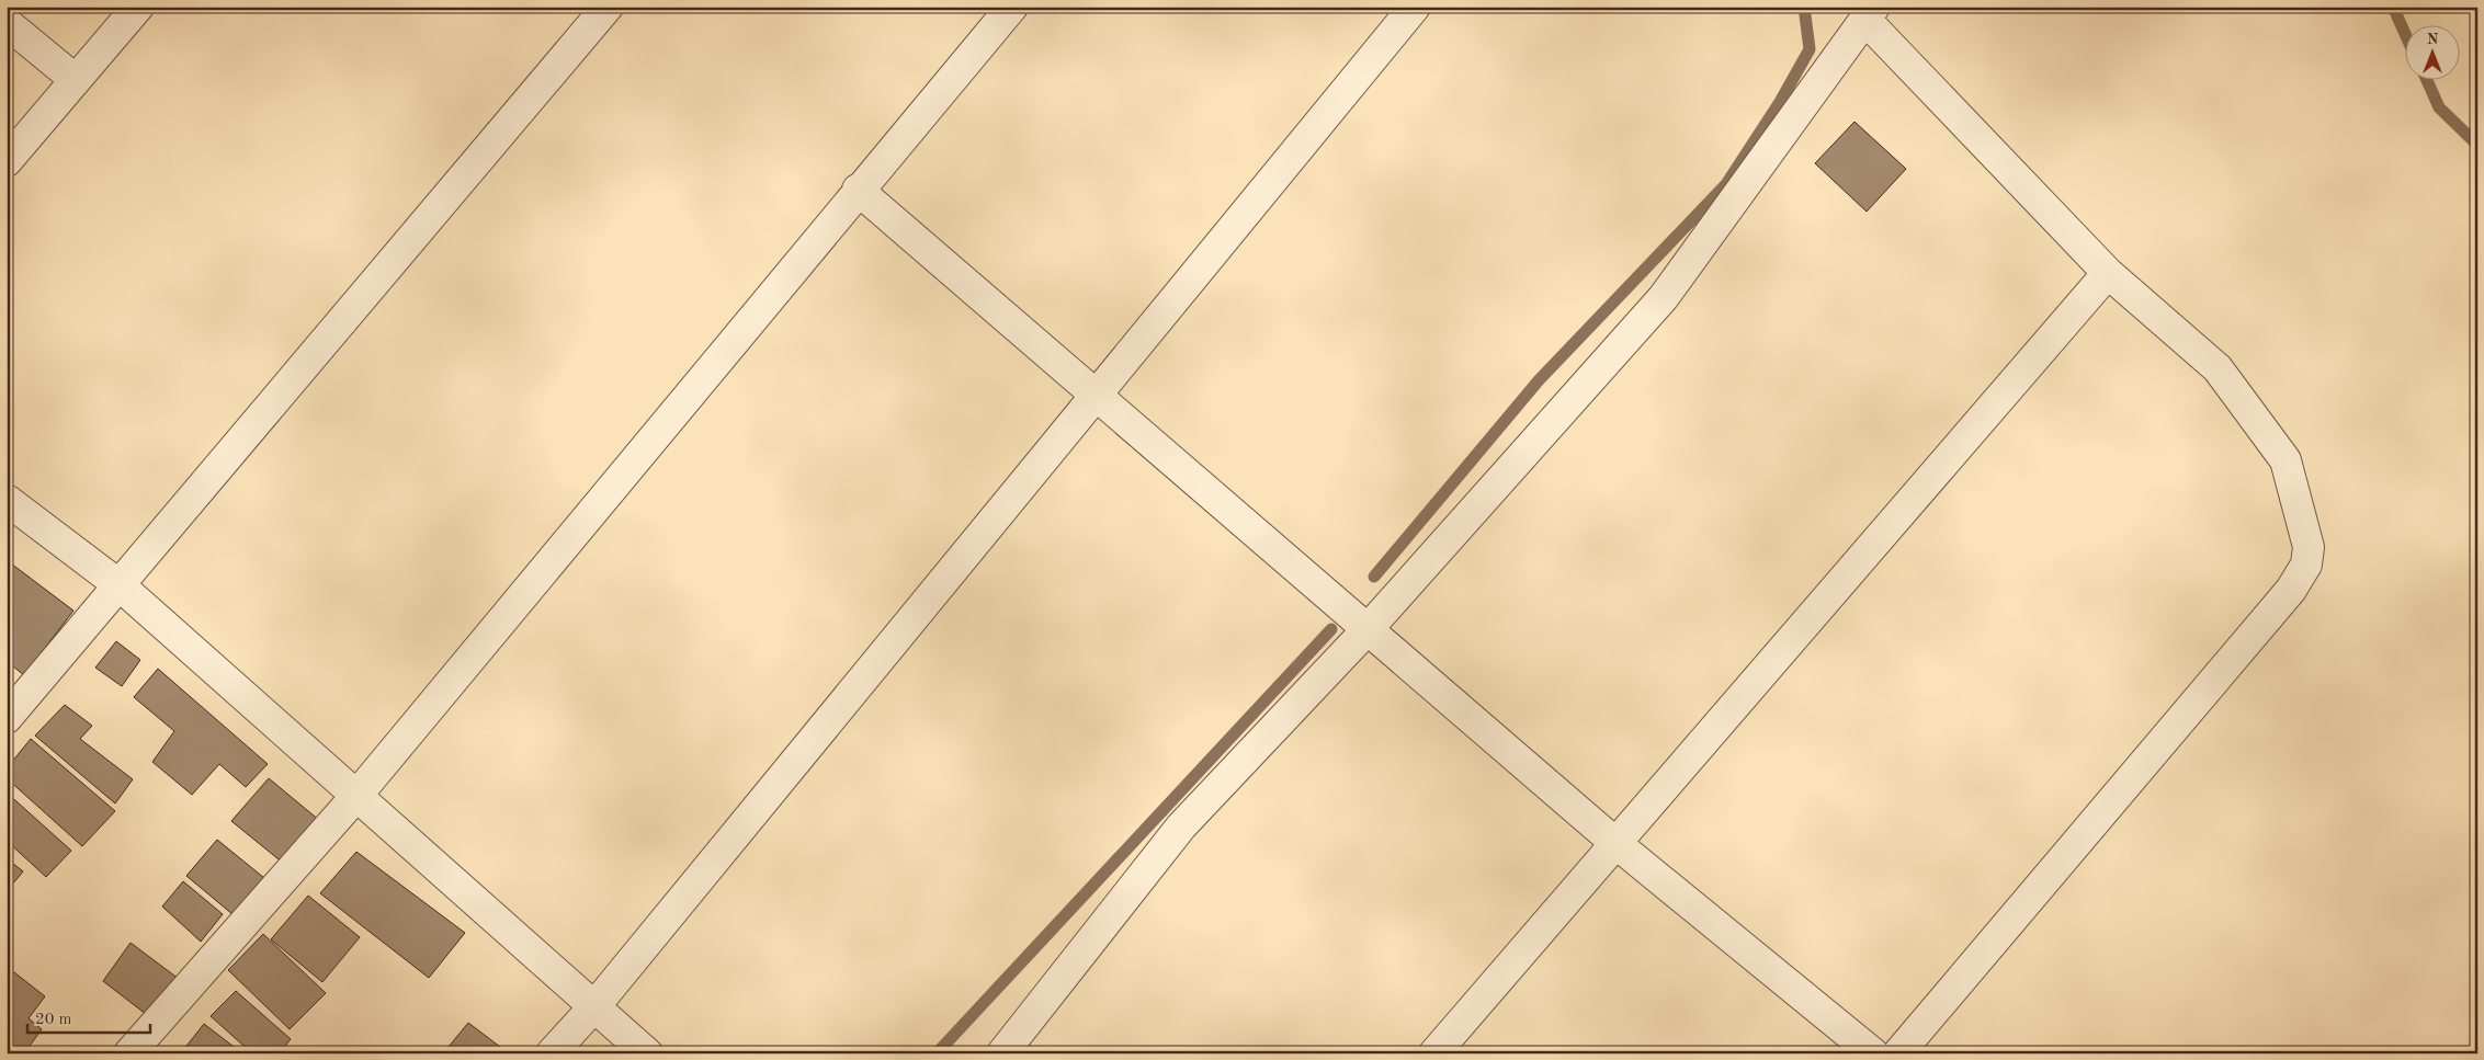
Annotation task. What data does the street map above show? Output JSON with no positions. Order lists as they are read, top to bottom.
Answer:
{
  "scale_bar": "20 m",
  "north": "top"
}
